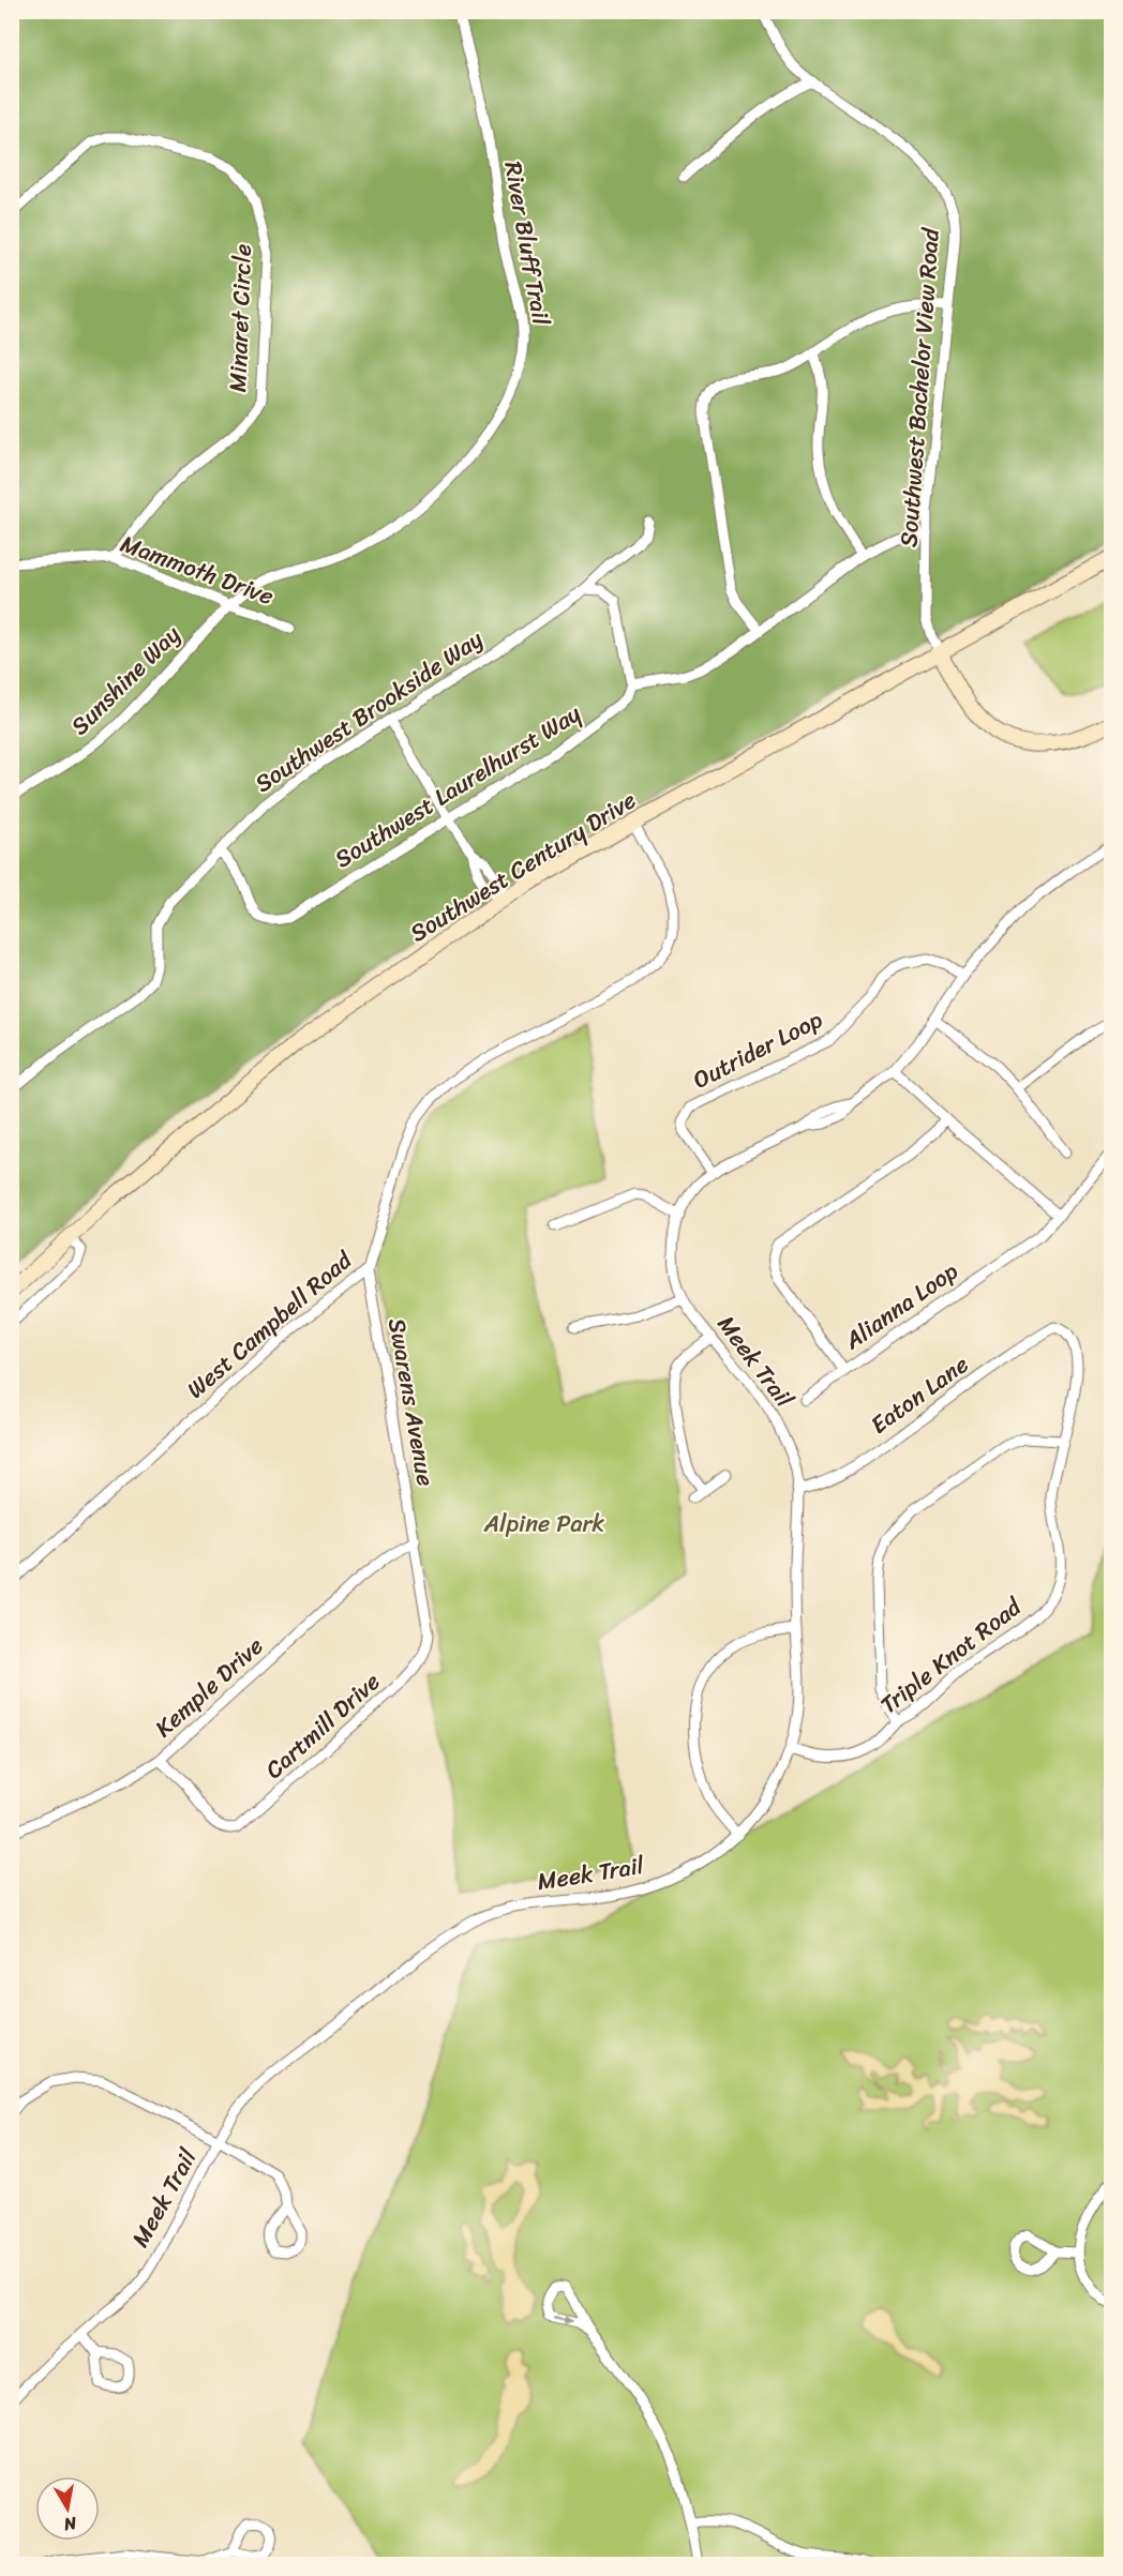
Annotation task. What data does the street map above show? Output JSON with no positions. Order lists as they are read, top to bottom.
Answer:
{
  "streets": {
    "main road": ["Southwest Century Drive"],
    "street": [
      "River Bluff Trail",
      "Minaret Circle",
      "Southwest Bachelor View Road",
      "Mammoth Drive",
      "Sunshine Way",
      "Southwest Brookside Way",
      "Southwest Laurelhurst Way",
      "Outrider Loop",
      "Alianna Loop",
      "West Campbell Road",
      "Meek Trail",
      "Eaton Lane",
      "Swarens Avenue",
      "Triple Knot Road",
      "Kemple Drive",
      "Cartmill Drive"
    ]
  },
  "crossings": [
    ["River Bluff Trail", "Mammoth Drive"],
    ["River Bluff Trail", "Sunshine Way"],
    ["Minaret Circle", "Mammoth Drive"],
    ["Southwest Bachelor View Road", "Southwest Century Drive"],
    ["Mammoth Drive", "Sunshine Way"],
    ["Southwest Brookside Way", "Southwest Laurelhurst Way"],
    ["Southwest Century Drive", "West Campbell Road"],
    ["Outrider Loop", "Meek Trail"],
    ["West Campbell Road", "Swarens Avenue"],
    ["Meek Trail", "Eaton Lane"],
    ["Meek Trail", "Triple Knot Road"],
    ["Eaton Lane", "Triple Knot Road"],
    ["Swarens Avenue", "Kemple Drive"],
    ["Swarens Avenue", "Cartmill Drive"],
    ["Kemple Drive", "Cartmill Drive"]
  ],
  "parks": ["Alpine Park"],
  "north": "bottom"
}
